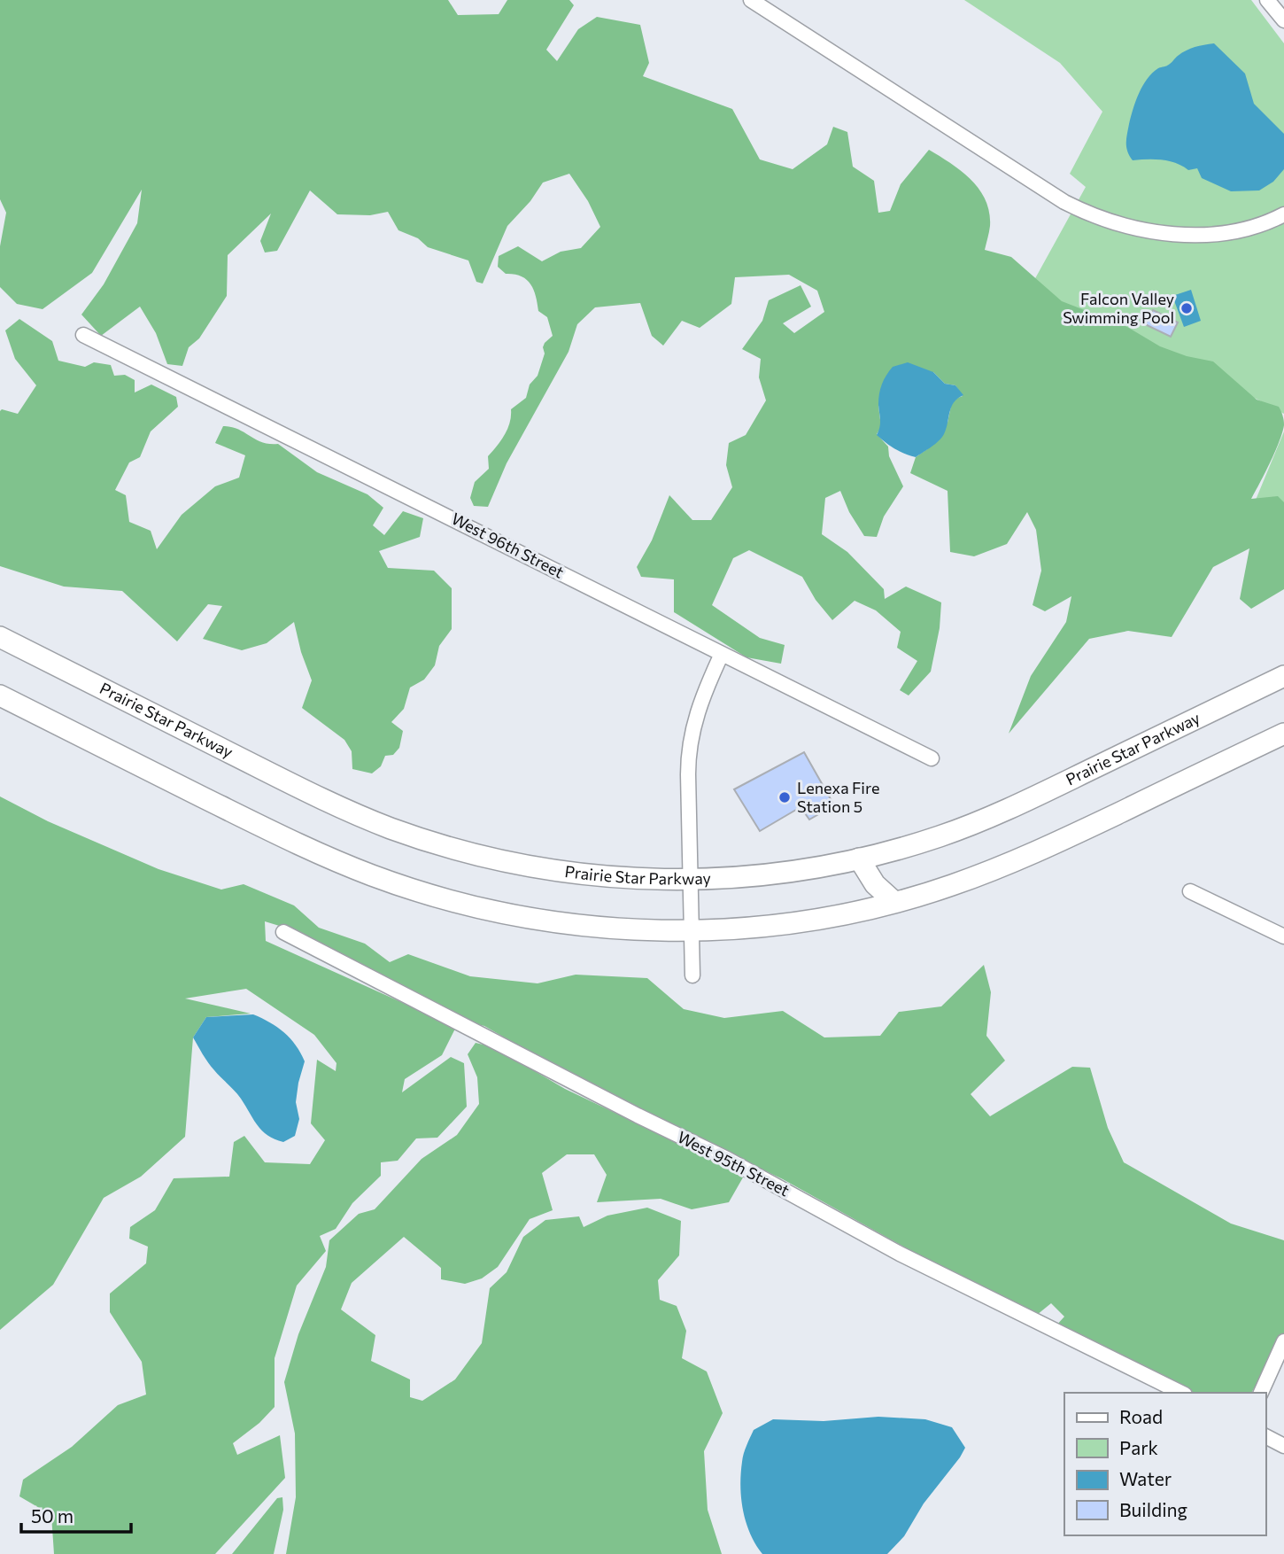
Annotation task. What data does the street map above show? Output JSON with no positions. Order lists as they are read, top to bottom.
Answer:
{
  "streets": {
    "main road": ["Prairie Star Parkway"],
    "street": ["West 96th Street", "West 95th Street"]
  },
  "places": ["Falcon Valley Swimming Pool", "Lenexa Fire Station 5"],
  "legend": [
    "Road",
    "Park",
    "Water",
    "Building"
  ],
  "scale_bar": "50 m"
}
